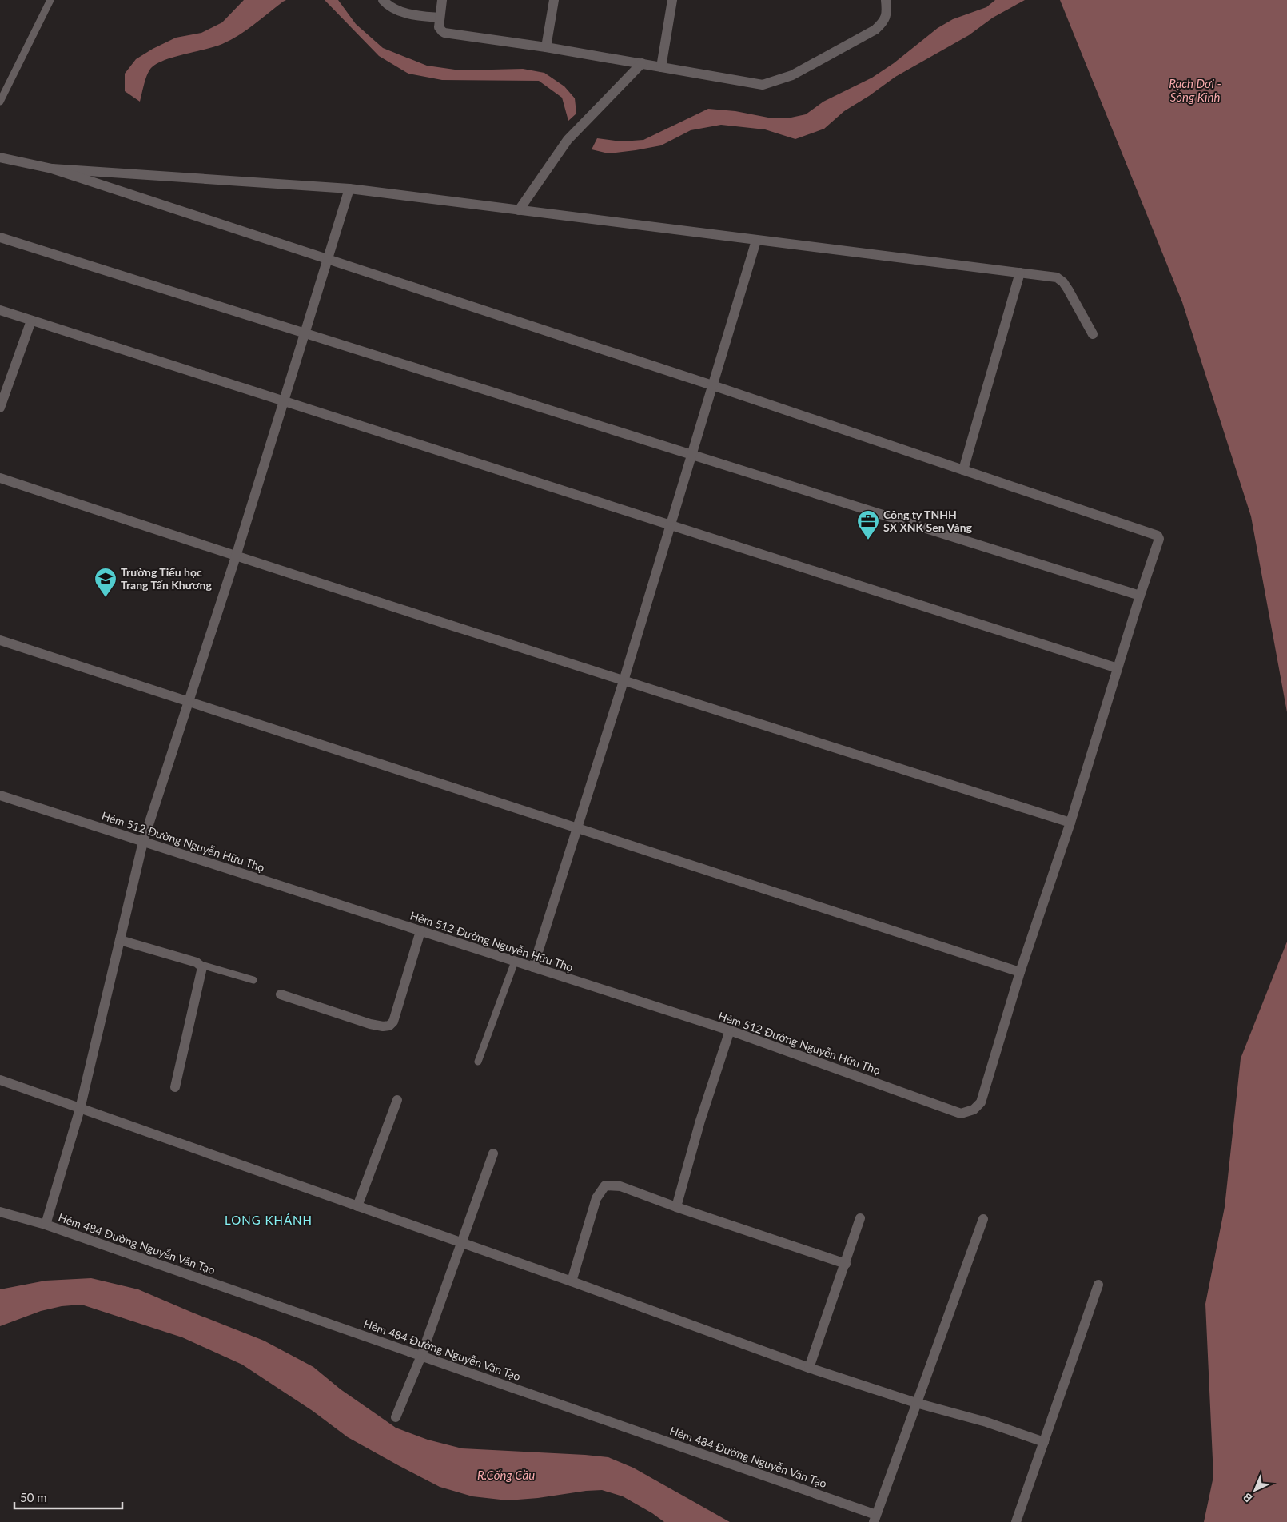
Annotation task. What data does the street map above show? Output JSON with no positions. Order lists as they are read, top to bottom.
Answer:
{
  "streets": {
    "street": ["Hẻm 512 Đường Nguyễn Hữu Thọ", "Hẻm 484 Đường Nguyễn Văn Tạo"]
  },
  "districts": ["LONG KHÁNH"],
  "water": ["Rạch Dơi - Sông Kinh", "R.Cống Cầu"],
  "places": {
    "office": ["Công ty TNHH SX XNK Sen Vàng"],
    "school or university": ["Trường Tiểu học Trang Tấn Khương"]
  },
  "scale_bar": "50 m",
  "north": "bottom left"
}
